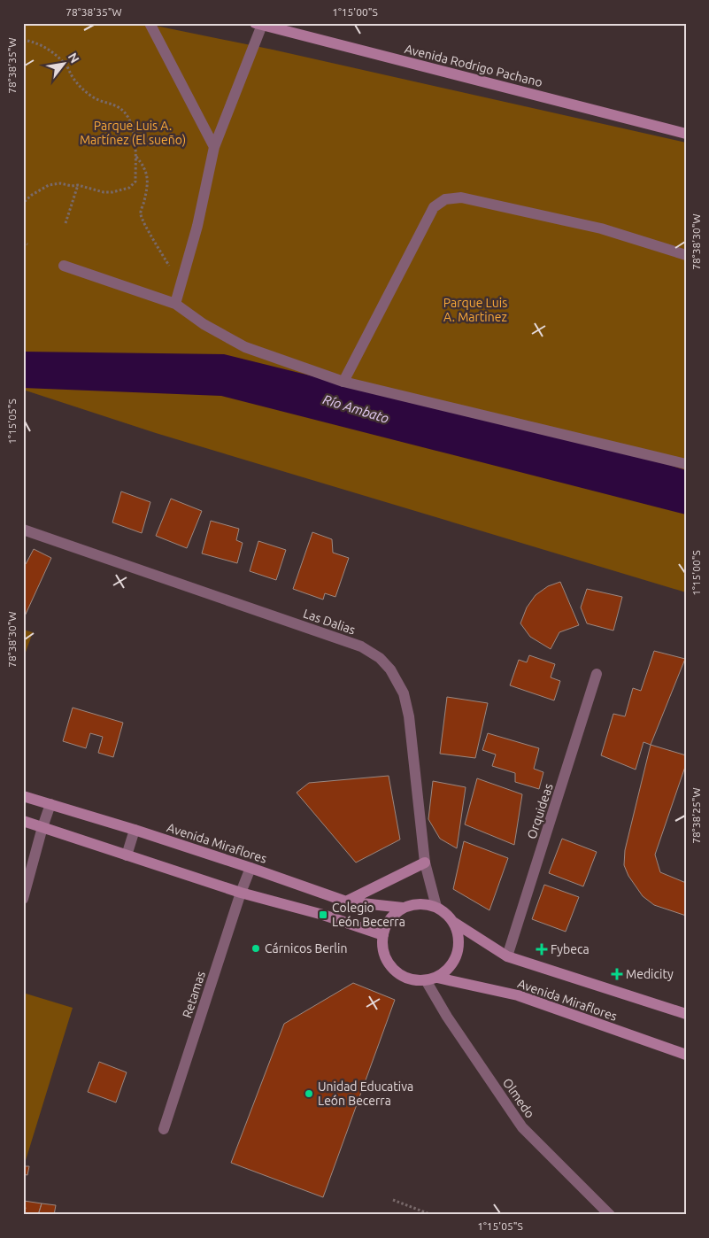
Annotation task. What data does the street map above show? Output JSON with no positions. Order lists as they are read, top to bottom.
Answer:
{
  "streets": {
    "main road": ["Avenida Rodrigo Pachano", "Avenida Miraflores"],
    "street": [
      "Las Dalias",
      "Orquideas",
      "Retamas",
      "Olmedo"
    ]
  },
  "crossings": [
    ["Las Dalias", "Avenida Miraflores"],
    ["Las Dalias", "Olmedo"],
    ["Orquideas", "Avenida Miraflores"],
    ["Avenida Miraflores", "Retamas"],
    ["Avenida Miraflores", "Olmedo"]
  ],
  "water": ["Río Ambato"],
  "parks": ["Parque Luis A. Martínez (El sueño)", "Parque Luis A. Martinez"],
  "places": {
    "transit": ["Colegio León Becerra"],
    "other": ["Cárnicos Berlin", "Unidad Educativa León Becerra"],
    "health": ["Fybeca", "Medicity"]
  },
  "north": "top right",
  "coordinates": [
    "78°38'35\"W",
    "1°15'00\"S",
    "78°38'30\"W",
    "1°15'05\"S",
    "78°38'25\"W"
  ]
}
